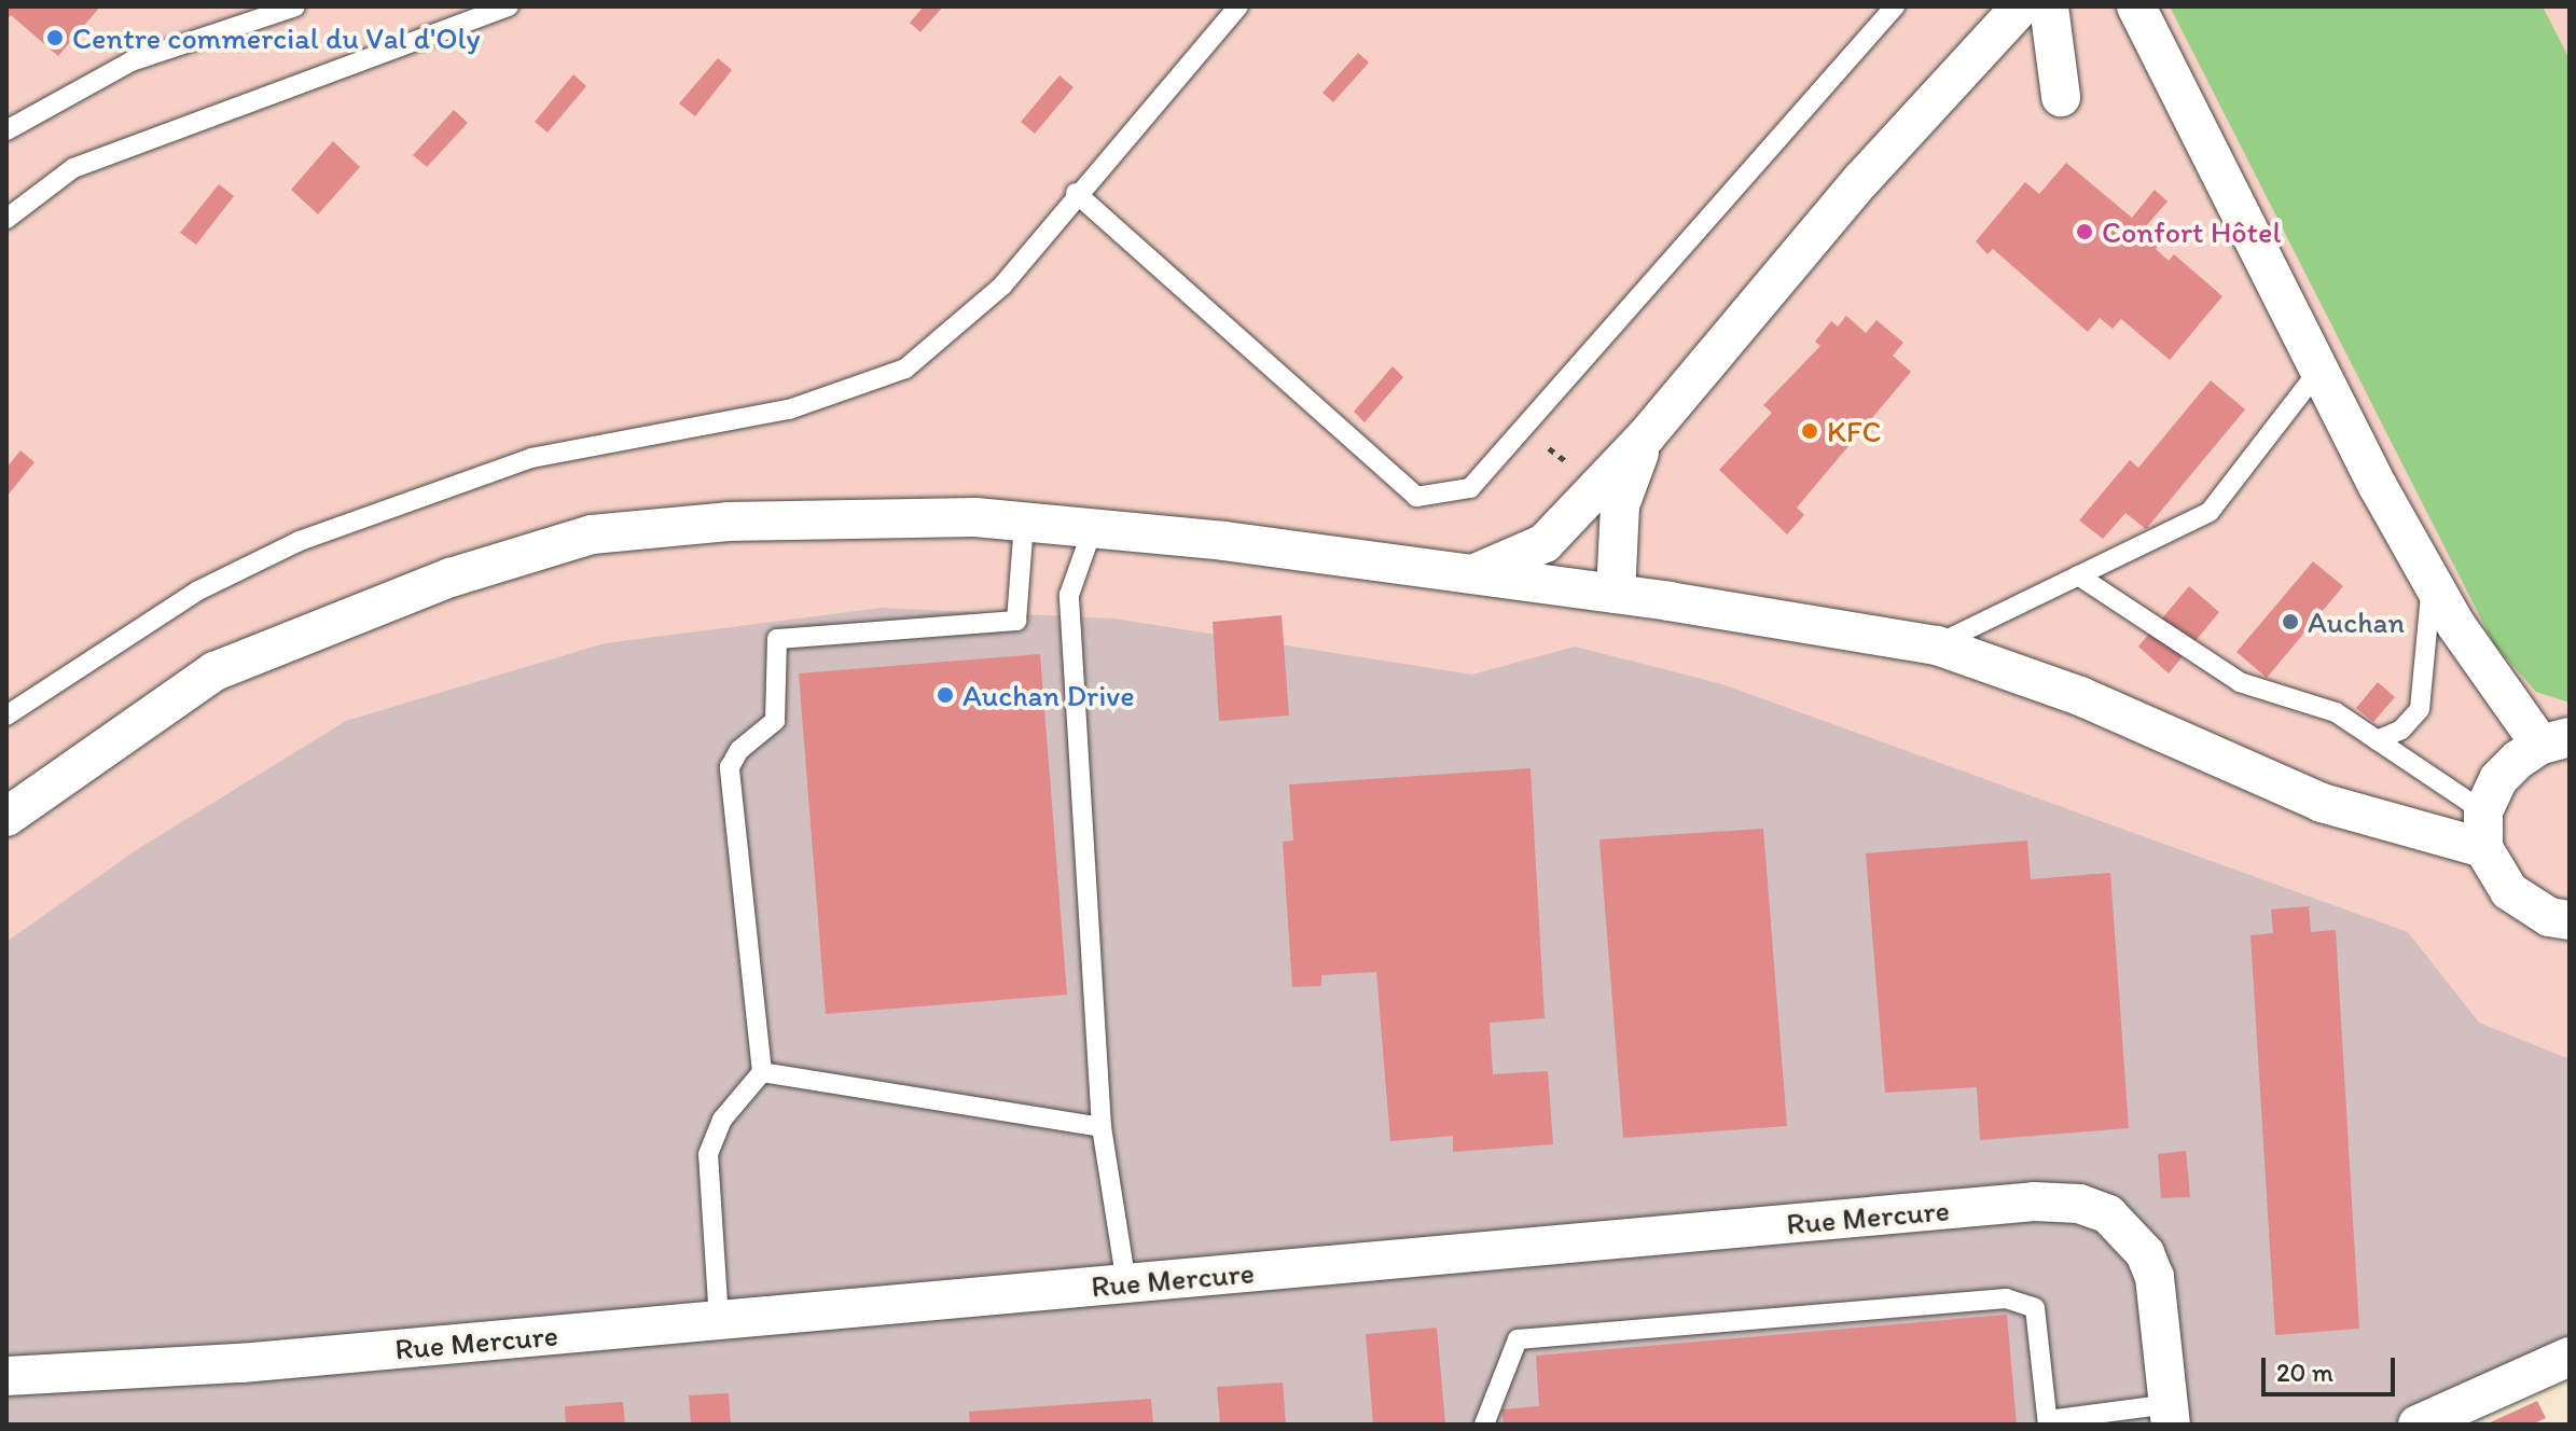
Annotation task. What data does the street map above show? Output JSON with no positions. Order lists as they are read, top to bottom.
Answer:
{
  "streets": {
    "street": ["Rue Mercure"]
  },
  "places": [
    "Centre commercial du Val d'Oly",
    "Confort Hôtel",
    "KFC",
    "Auchan",
    "Auchan Drive"
  ],
  "scale_bar": "20 m"
}
